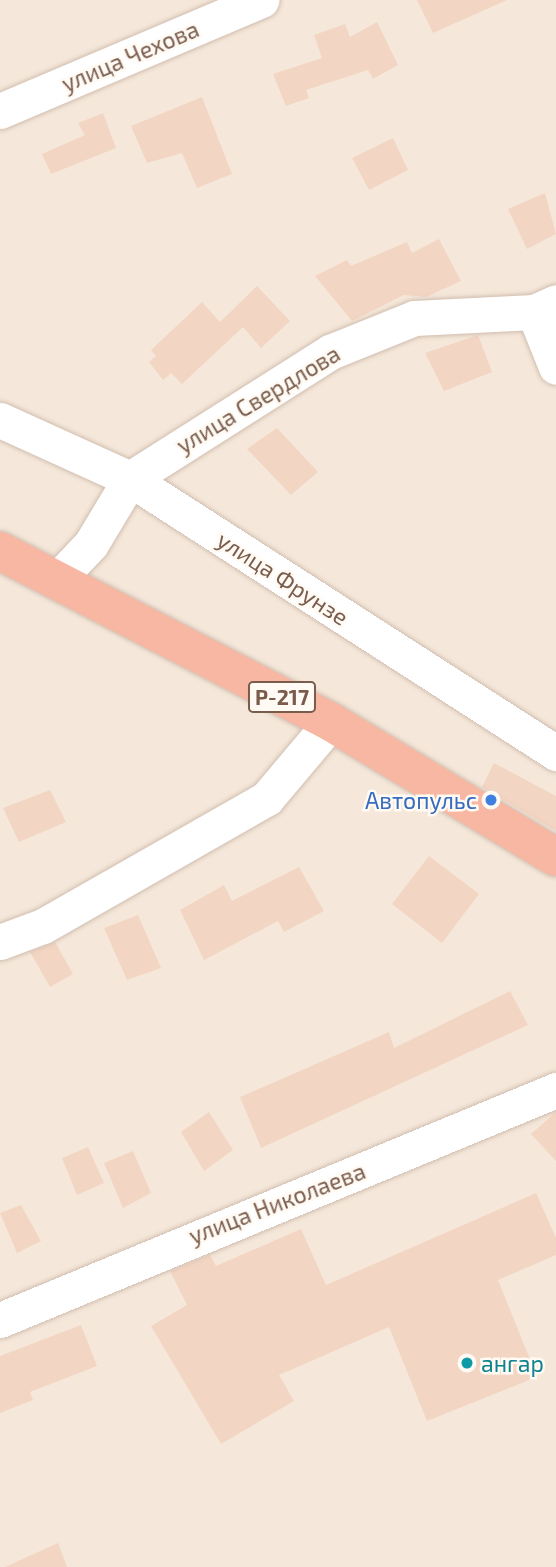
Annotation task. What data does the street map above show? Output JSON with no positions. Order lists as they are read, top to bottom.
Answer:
{
  "streets": {
    "highway": ["Р-217"],
    "street": [
      "улица Чехова",
      "улица Свердлова",
      "улица Фрунзе",
      "улица Николаева"
    ]
  },
  "crossings": [
    ["улица Свердлова", "улица Фрунзе"],
    ["улица Свердлова", "Р-217"]
  ],
  "places": ["Автопульс", "ангар"]
}
